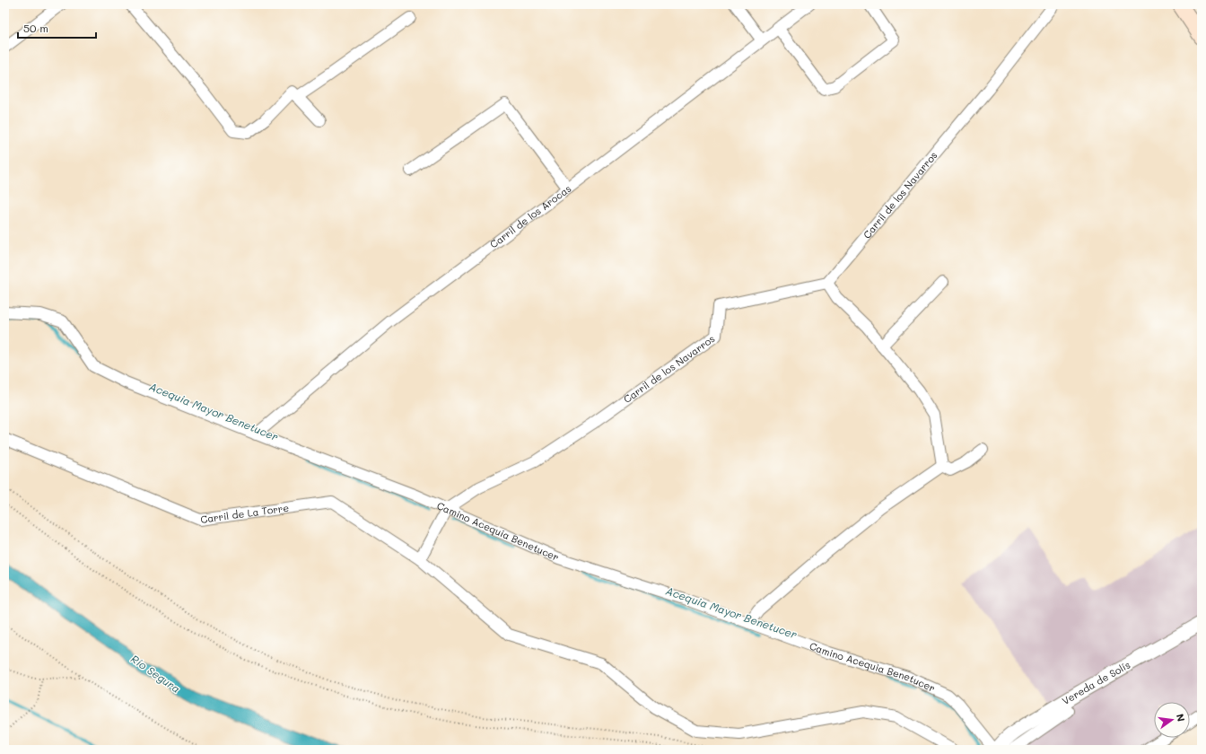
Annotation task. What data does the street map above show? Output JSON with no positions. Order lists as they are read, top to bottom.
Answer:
{
  "streets": {
    "street": [
      "Carril de los Navarros",
      "Carril de los Arocas",
      "Carril de La Torre",
      "Camino Acequia Benetucer",
      "Vereda de Solís"
    ]
  },
  "crossings": [
    ["Carril de los Navarros", "Carril de La Torre"],
    ["Carril de los Navarros", "Camino Acequia Benetucer"],
    ["Carril de los Arocas", "Camino Acequia Benetucer"]
  ],
  "water": ["Acequia Mayor Benetucer", "Río Segura"],
  "scale_bar": "50 m",
  "north": "right"
}
